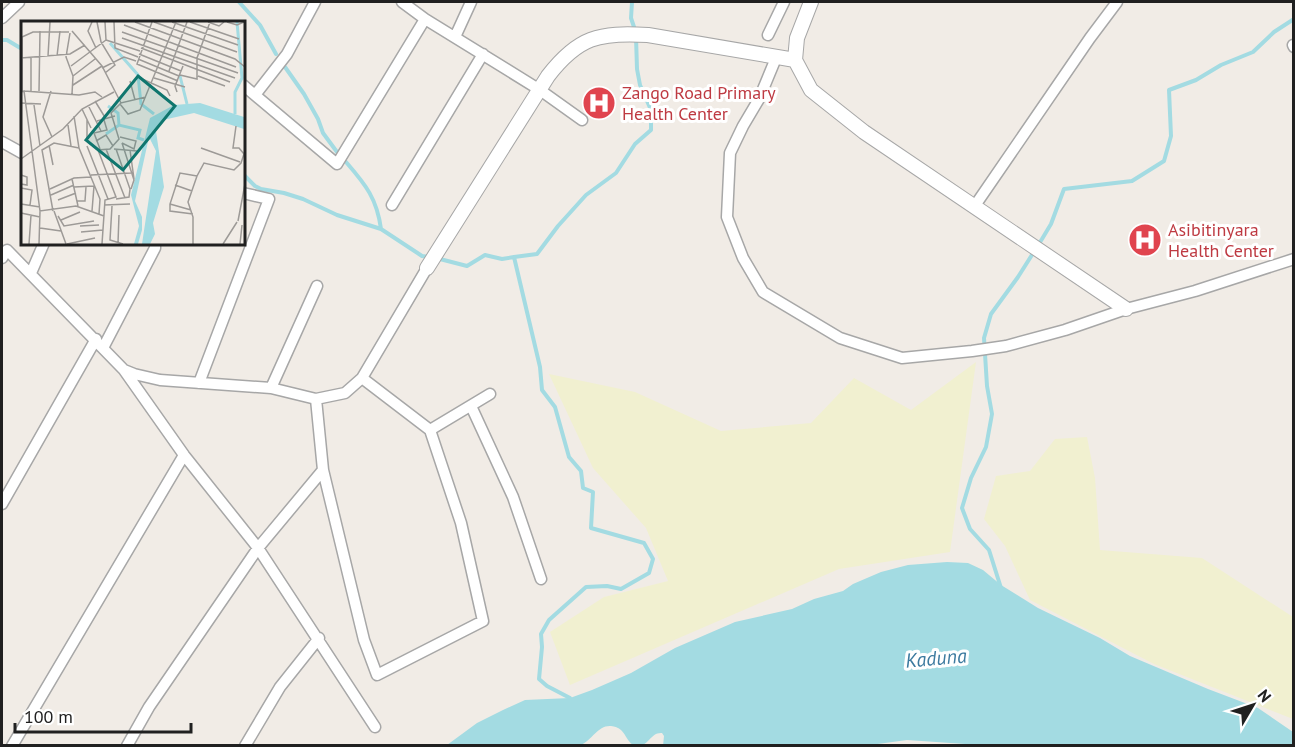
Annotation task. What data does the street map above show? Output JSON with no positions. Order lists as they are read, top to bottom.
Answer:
{
  "water": ["Kaduna"],
  "places": {
    "hospital": ["Zango Road Primary Health Center", "Asibitinyara Health Center"]
  },
  "scale_bar": "100 m",
  "north": "top right"
}
